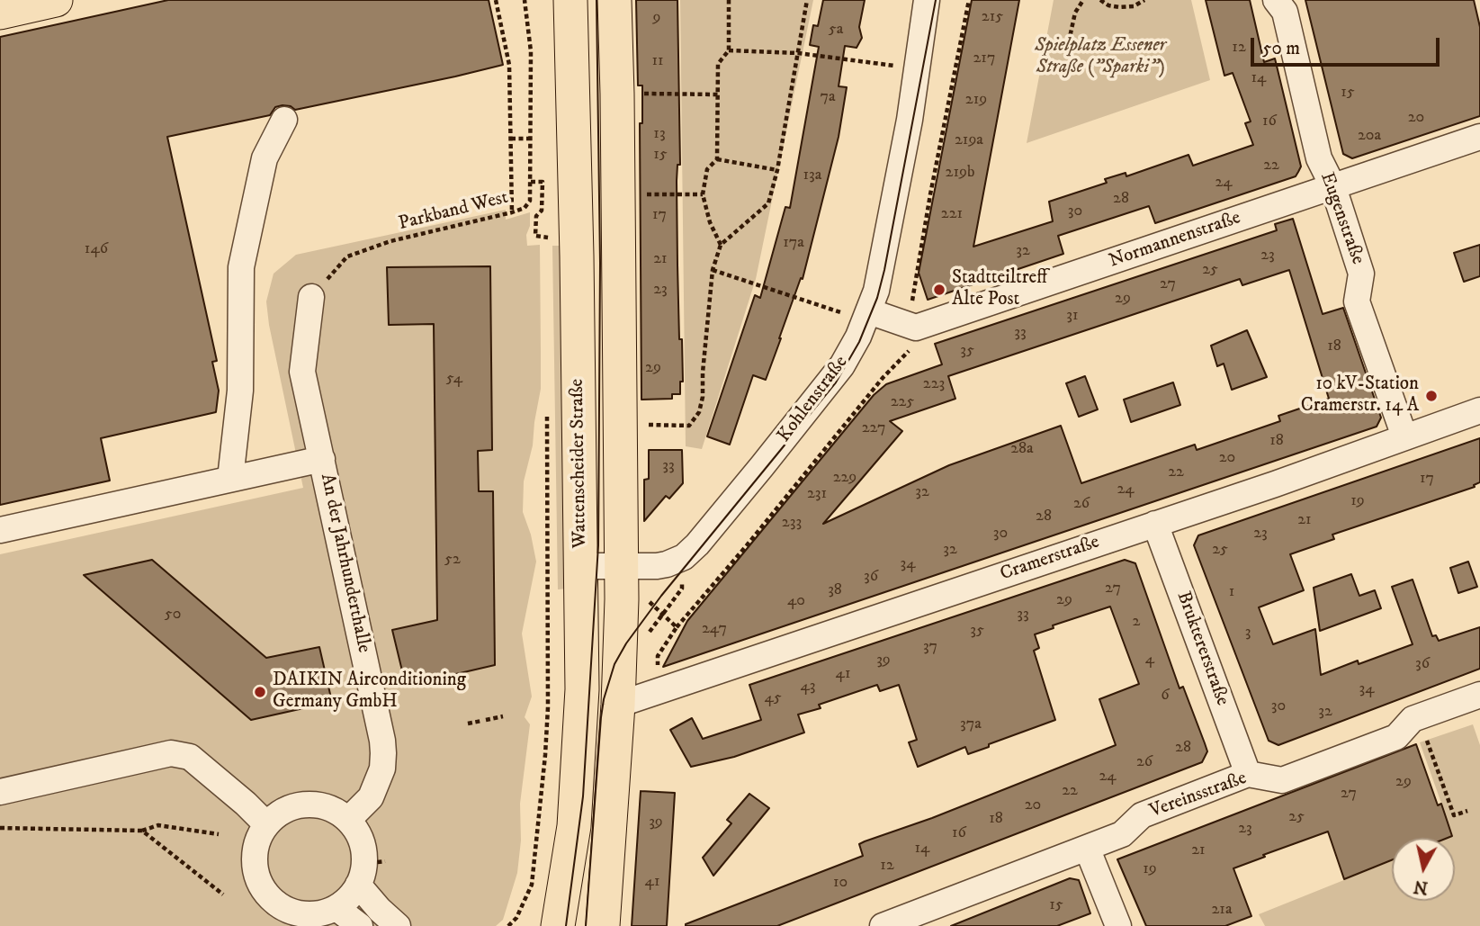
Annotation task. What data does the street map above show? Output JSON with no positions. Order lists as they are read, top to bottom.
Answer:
{
  "streets": {
    "main road": ["Wattenscheider Straße"],
    "street": [
      "Eugenstraße",
      "Normannenstraße",
      "Kohlenstraße",
      "Cramerstraße",
      "An der Jahrhunderthalle",
      "Bruktererstraße",
      "Vereinsstraße"
    ],
    "path": ["Parkband West"]
  },
  "crossings": [
    ["Parkband West", "An der Jahrhunderthalle"],
    ["Eugenstraße", "Normannenstraße"],
    ["Eugenstraße", "Cramerstraße"],
    ["Normannenstraße", "Kohlenstraße"],
    ["Cramerstraße", "Bruktererstraße"],
    ["Bruktererstraße", "Vereinsstraße"]
  ],
  "parks": ["Spielplatz Essener Straße (\"Sparki\")"],
  "places": ["Stadtteiltreff Alte Post", "10 kV-Station Cramerstr. 14 A", "DAIKIN Airconditioning Germany GmbH"],
  "house_numbers": [
    "215",
    "9",
    "5a",
    "12",
    "217",
    "11",
    "14",
    "15",
    "7a",
    "219",
    "20",
    "16",
    "13",
    "20a",
    "219a",
    "15",
    "22",
    "219b",
    "13a",
    "24",
    "28",
    "30",
    "221",
    "17",
    "17a",
    "146",
    "32",
    "23",
    "21",
    "25",
    "27",
    "23",
    "29",
    "31",
    "33",
    "18",
    "35",
    "29",
    "54",
    "223",
    "225",
    "227",
    "18",
    "28a",
    "20",
    "33",
    "22",
    "229",
    "17",
    "24",
    "32",
    "231",
    "19",
    "26",
    "28",
    "21",
    "233",
    "30",
    "23",
    "32",
    "25",
    "52",
    "34",
    "36",
    "27",
    "38",
    "1",
    "29",
    "40",
    "50",
    "33",
    "2",
    "247",
    "35",
    "3",
    "37",
    "4",
    "39",
    "36",
    "41",
    "43",
    "34",
    "6",
    "45",
    "30",
    "32",
    "37a",
    "28",
    "26",
    "24",
    "29",
    "22",
    "27",
    "20",
    "25",
    "18",
    "39",
    "23",
    "16",
    "14",
    "21",
    "12",
    "19",
    "41",
    "10",
    "15",
    "21a"
  ],
  "scale_bar": "50 m",
  "north": "bottom"
}
